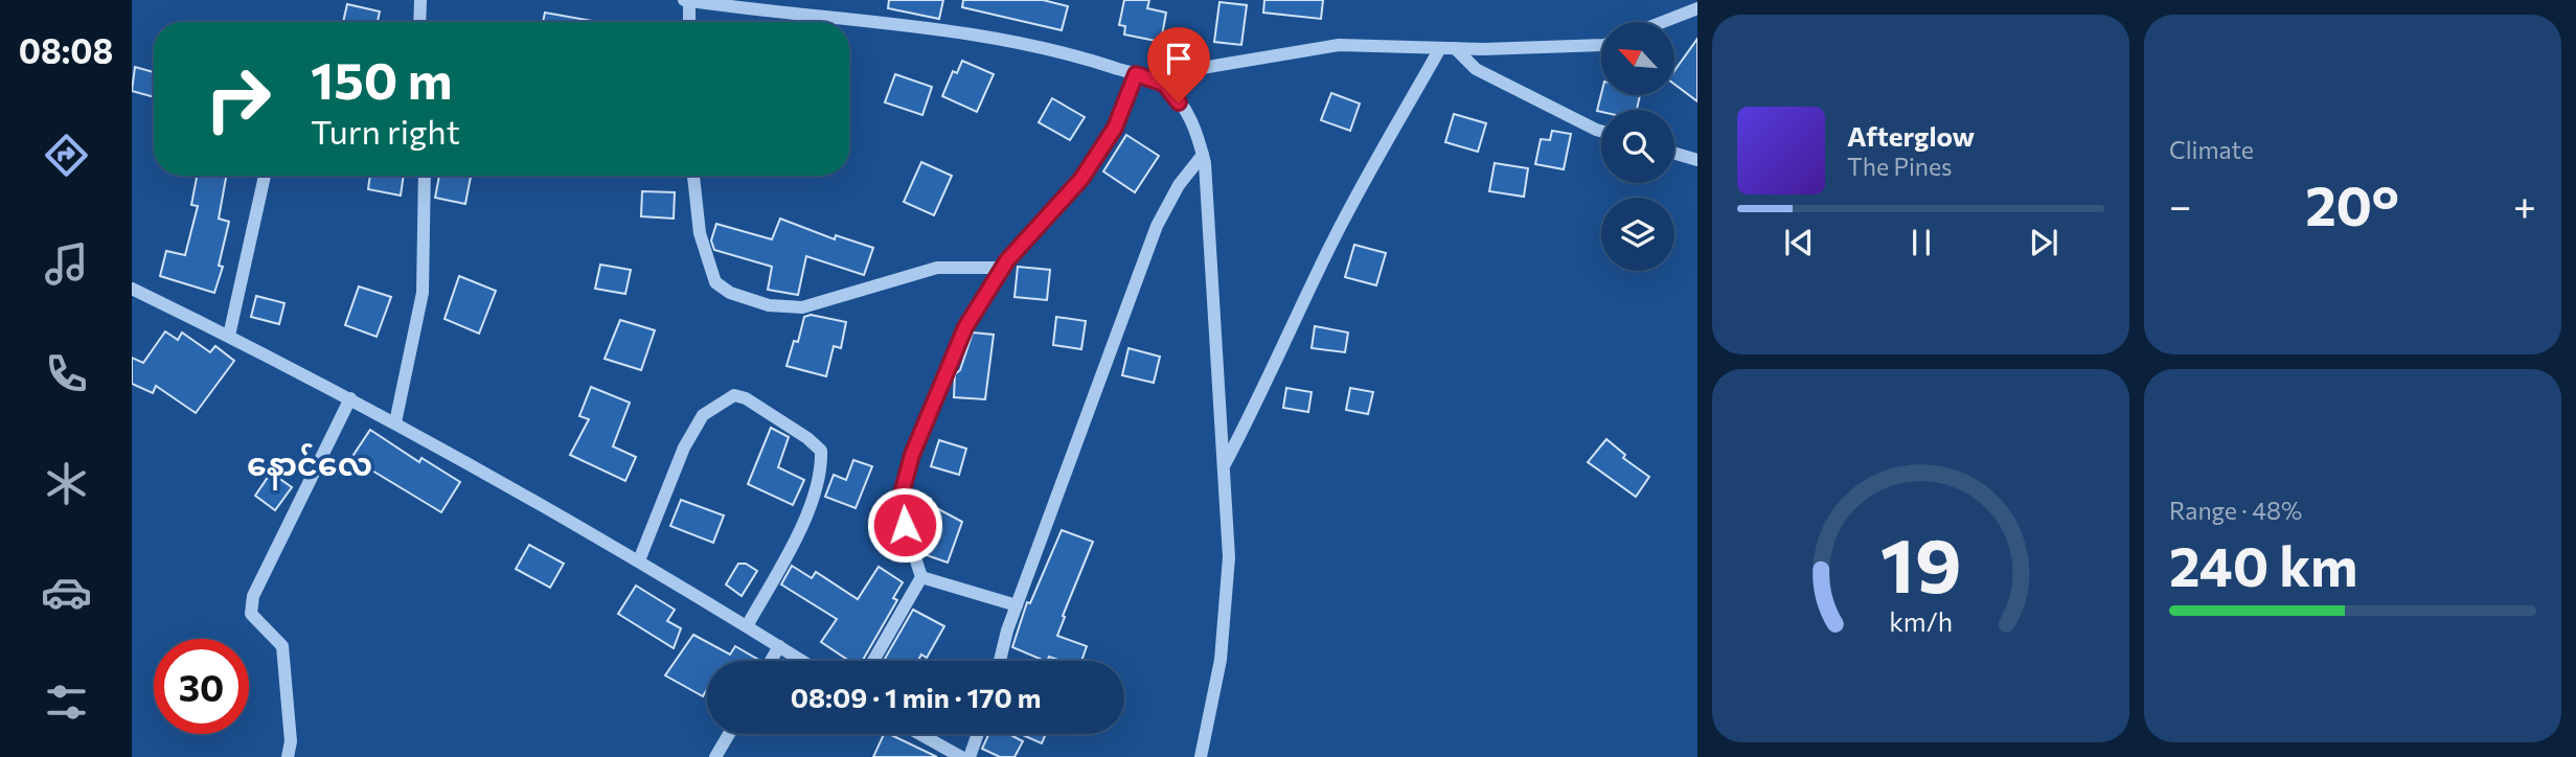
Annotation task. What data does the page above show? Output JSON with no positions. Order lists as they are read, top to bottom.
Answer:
{
  "districts": ["နောင်လေ"],
  "north": "top left",
  "page": {
    "tabs": "08:08",
    "tile": [
      "Climate",
      ["Range · 48%", "240 km"]
    ],
    "turn": ["150 m", "Turn right"],
    "song": ["Afterglow", "The Pines"],
    "heat": ["−", "20°", "+"],
    "limit": "30",
    "trip": "08:09 · 1 min · 170 m",
    "gauge": ["19", "km/h"]
  }
}
